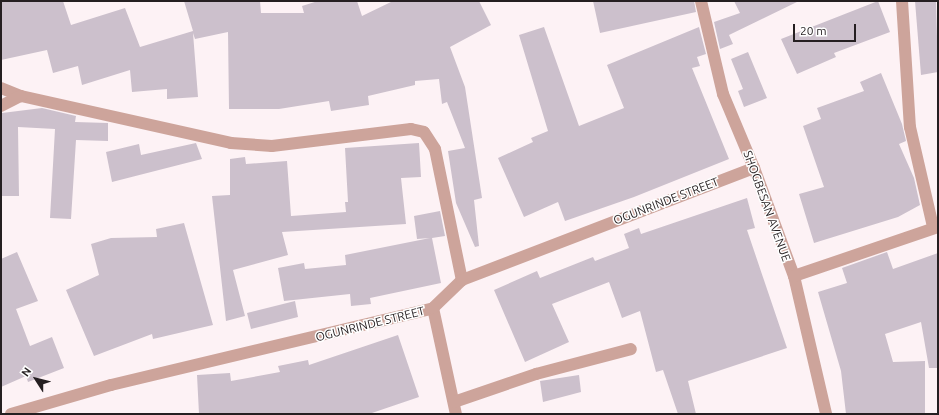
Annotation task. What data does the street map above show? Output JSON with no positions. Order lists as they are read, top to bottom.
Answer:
{
  "streets": {
    "street": ["OGUNRINDE STREET", "SHOGBESAN AVENUE"]
  },
  "crossings": [
    ["OGUNRINDE STREET", "SHOGBESAN AVENUE"]
  ],
  "scale_bar": "20 m",
  "north": "top left"
}
